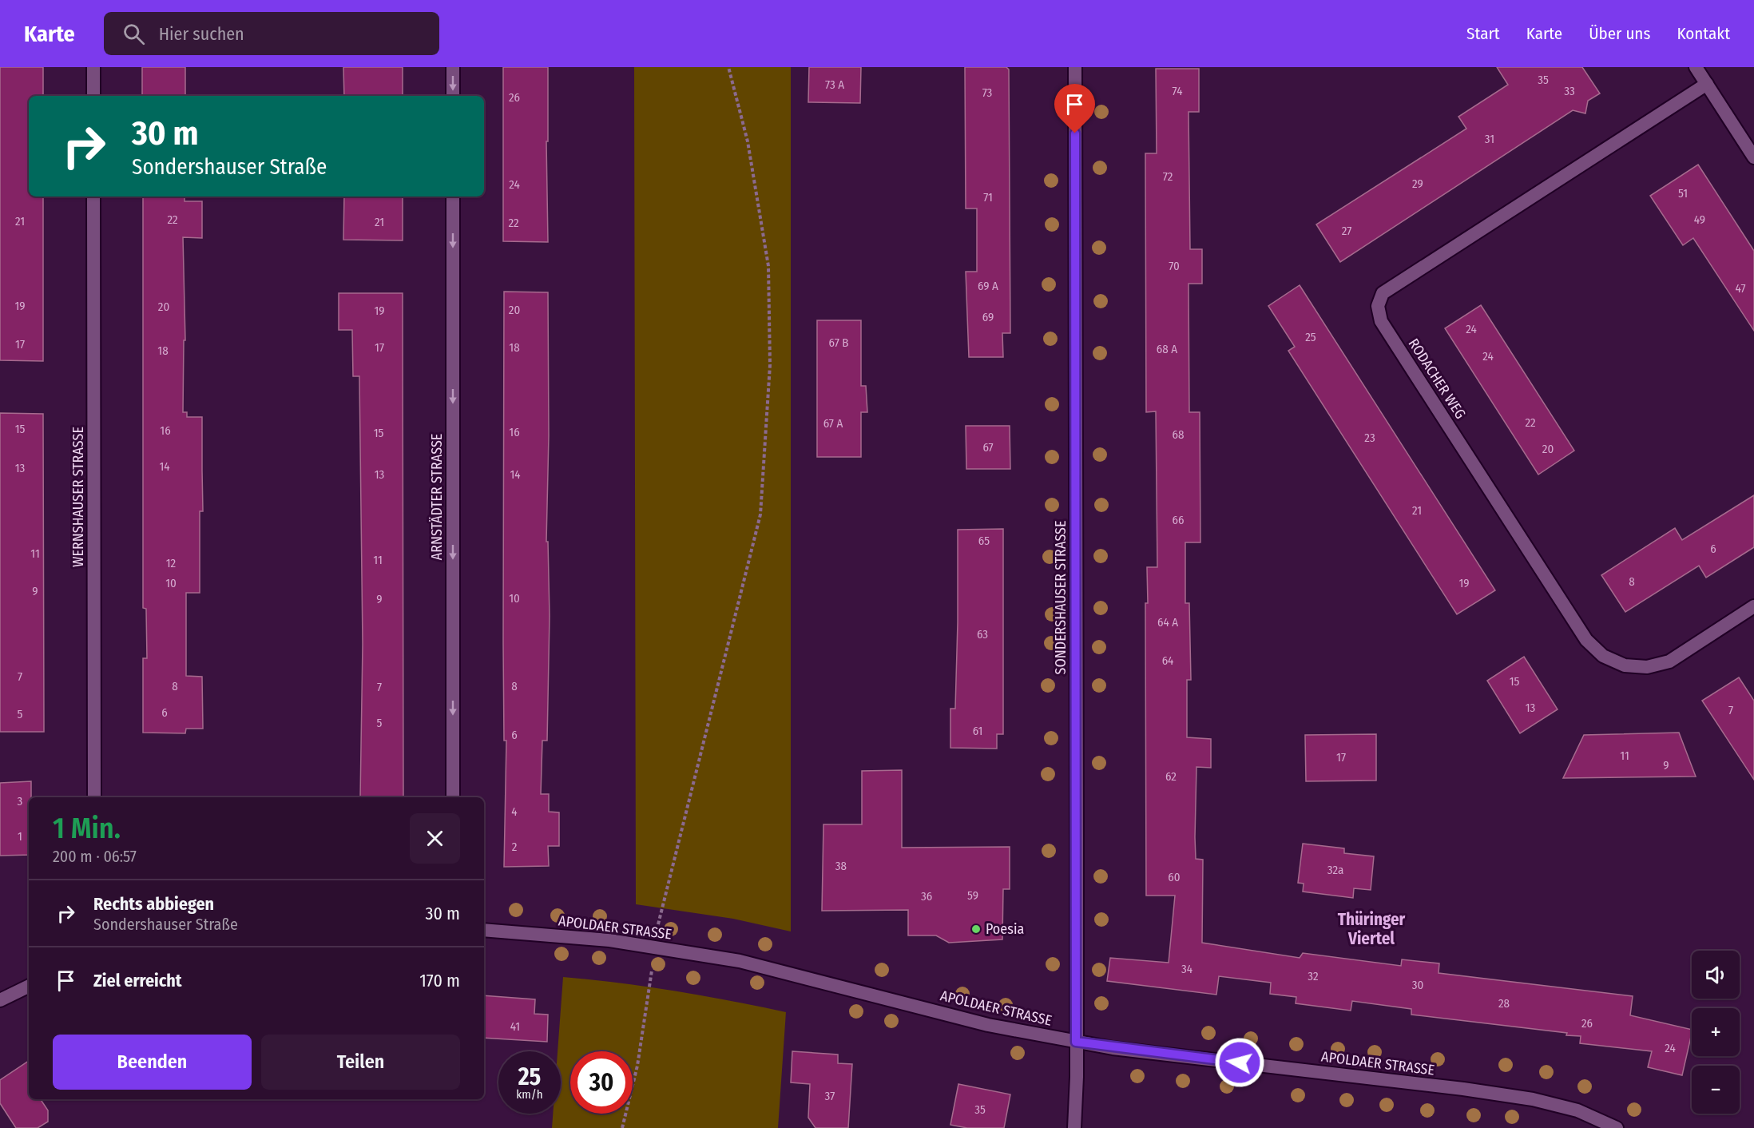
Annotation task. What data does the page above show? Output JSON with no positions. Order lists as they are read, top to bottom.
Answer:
{
  "streets": {
    "street": [
      "RODACHER WEG",
      "WERNSHAUSER STRASSE",
      "ARNSTÄDTER STRASSE",
      "SONDERSHAUSER STRASSE",
      "APOLDAER STRASSE"
    ]
  },
  "crossings": [
    ["SONDERSHAUSER STRASSE", "APOLDAER STRASSE"]
  ],
  "one_way": ["ARNSTÄDTER STRASSE"],
  "districts": ["Thüringer Viertel"],
  "places": ["Poesia"],
  "house_numbers": [
    "35",
    "73 A",
    "74",
    "33",
    "73",
    "26",
    "31",
    "72",
    "29",
    "24",
    "51",
    "71",
    "22",
    "49",
    "21",
    "21",
    "22",
    "27",
    "70",
    "69 A",
    "47",
    "19",
    "20",
    "20",
    "19",
    "69",
    "24",
    "25",
    "67 B",
    "17",
    "17",
    "18",
    "68 A",
    "18",
    "24",
    "22",
    "67 A",
    "15",
    "16",
    "16",
    "15",
    "68",
    "23",
    "67",
    "20",
    "14",
    "13",
    "13",
    "14",
    "21",
    "66",
    "65",
    "6",
    "11",
    "11",
    "12",
    "8",
    "10",
    "19",
    "9",
    "10",
    "9",
    "64 A",
    "63",
    "64",
    "7",
    "15",
    "8",
    "8",
    "7",
    "13",
    "7",
    "6",
    "5",
    "5",
    "61",
    "6",
    "11",
    "17",
    "9",
    "62",
    "3",
    "4",
    "1",
    "2",
    "38",
    "32a",
    "60",
    "59",
    "36",
    "34",
    "32",
    "30",
    "28",
    "26",
    "41",
    "24",
    "37",
    "35"
  ],
  "page": {
    "header": "Karte",
    "search": "Hier suchen",
    "nav": [
      "Start",
      "Karte",
      "Über uns",
      "Kontakt"
    ],
    "turn": ["30 m", "Sondershauser Straße"],
    "heading": ["1 Min.", "200 m · 06:57"],
    "list": [
      {
        "name": "Rechts abbiegen",
        "note": "Sondershauser Straße",
        "value": "30 m"
      },
      {
        "name": "Ziel erreicht",
        "value": "170 m"
      }
    ],
    "map_buttons": ["+", "−"],
    "buttons": ["Beenden", "Teilen"],
    "speed": "25 km/h",
    "limit": "30"
  }
}
